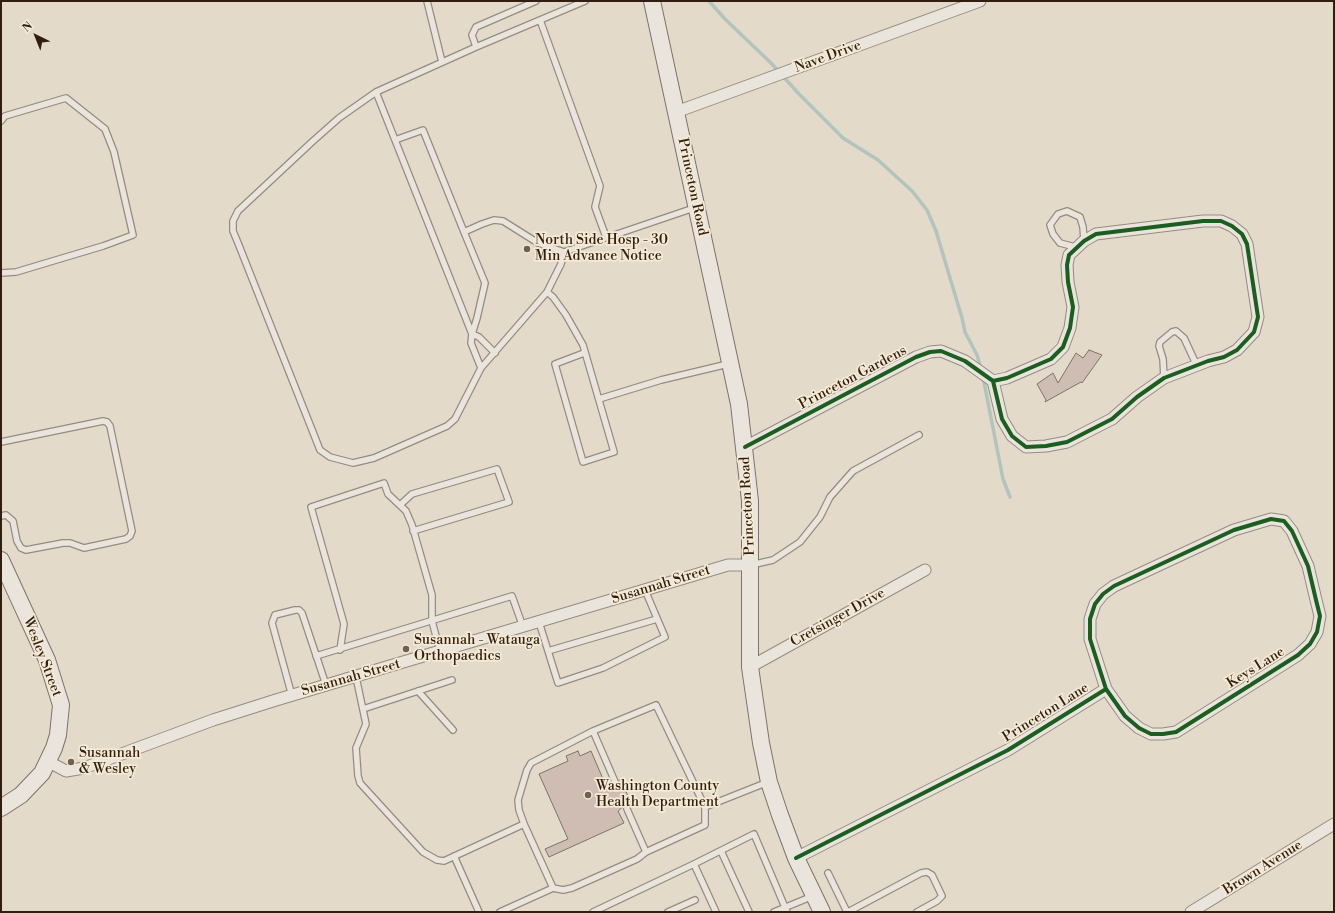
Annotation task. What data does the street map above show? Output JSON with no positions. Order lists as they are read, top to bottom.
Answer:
{
  "streets": {
    "street": [
      "Nave Drive",
      "Princeton Road",
      "Princeton Gardens",
      "Susannah Street",
      "Cretsinger Drive",
      "Wesley Street",
      "Keys Lane",
      "Princeton Lane",
      "Brown Avenue"
    ]
  },
  "crossings": [
    ["Nave Drive", "Princeton Road"],
    ["Princeton Road", "Princeton Gardens"],
    ["Princeton Road", "Susannah Street"],
    ["Princeton Road", "Cretsinger Drive"],
    ["Princeton Road", "Princeton Lane"],
    ["Susannah Street", "Wesley Street"],
    ["Keys Lane", "Princeton Lane"]
  ],
  "places": [
    "North Side Hosp - 30 Min Advance Notice",
    "Susannah - Watauga Orthopaedics",
    "Susannah & Wesley",
    "Washington County Health Department"
  ],
  "north": "top left"
}
